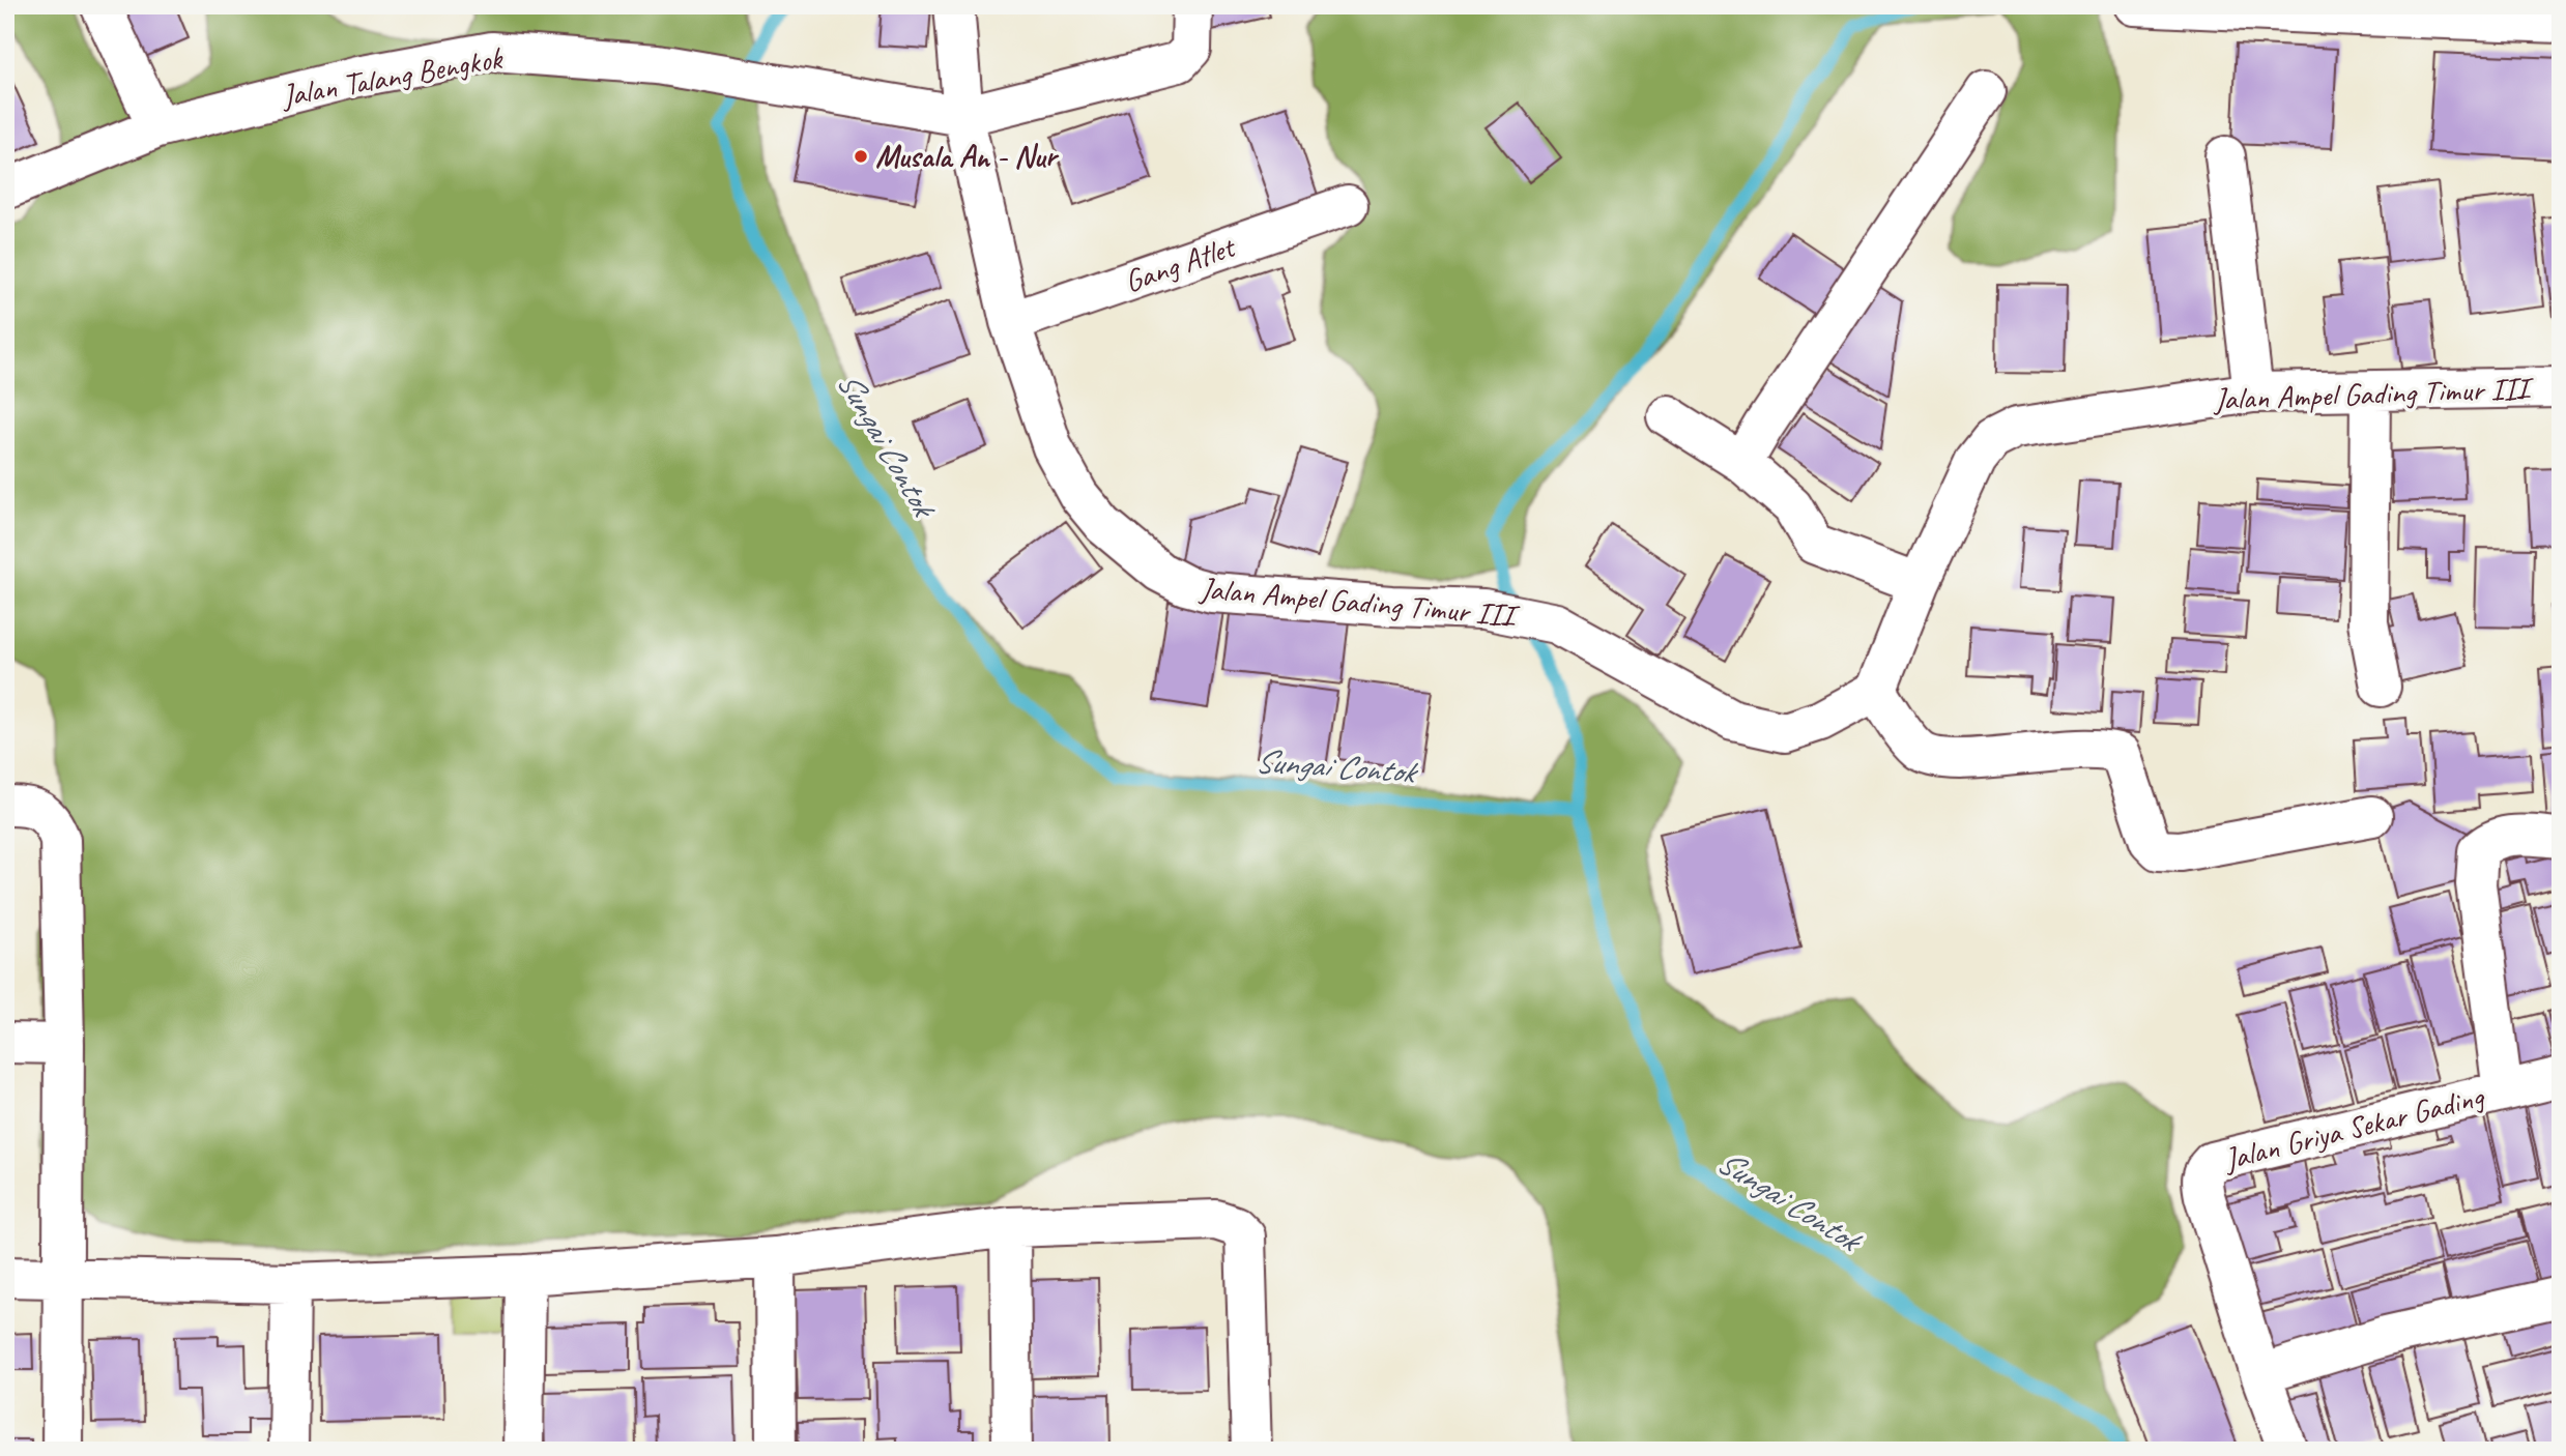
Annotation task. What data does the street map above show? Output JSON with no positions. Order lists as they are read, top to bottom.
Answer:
{
  "streets": {
    "street": [
      "Jalan Talang Bengkok",
      "Gang Atlet",
      "Jalan Ampel Gading Timur III",
      "Jalan Griya Sekar Gading"
    ]
  },
  "crossings": [
    ["Jalan Talang Bengkok", "Jalan Ampel Gading Timur III"],
    ["Gang Atlet", "Jalan Ampel Gading Timur III"]
  ],
  "water": ["Sungai Contok"],
  "places": ["Musala An - Nur"]
}
